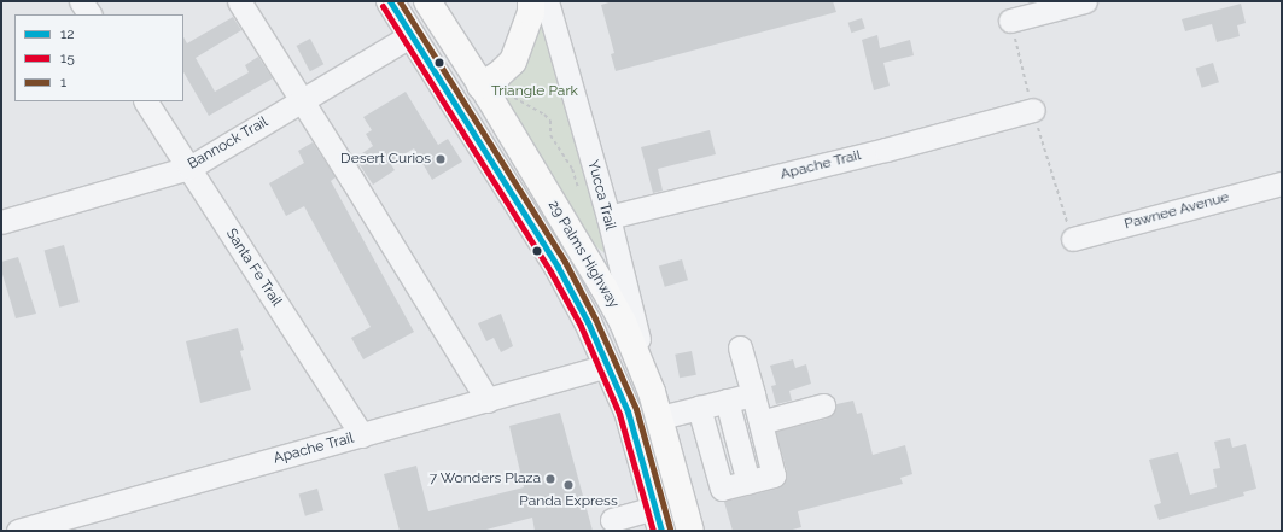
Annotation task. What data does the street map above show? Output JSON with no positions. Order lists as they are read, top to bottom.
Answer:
{
  "streets": {
    "main road": ["29 Palms Highway"],
    "street": [
      "Bannock Trail",
      "Apache Trail",
      "Yucca Trail",
      "Pawnee Avenue",
      "Santa Fe Trail"
    ]
  },
  "crossings": [
    ["Bannock Trail", "29 Palms Highway"],
    ["Bannock Trail", "Santa Fe Trail"],
    ["Apache Trail", "Yucca Trail"],
    ["Apache Trail", "29 Palms Highway"],
    ["Apache Trail", "Santa Fe Trail"],
    ["Yucca Trail", "29 Palms Highway"]
  ],
  "parks": ["Triangle Park"],
  "places": ["Desert Curios", "7 Wonders Plaza", "Panda Express"],
  "lines": ["transit line 12", "transit line 1", "transit line 15"],
  "legend": ["12", "15", "1"]
}
